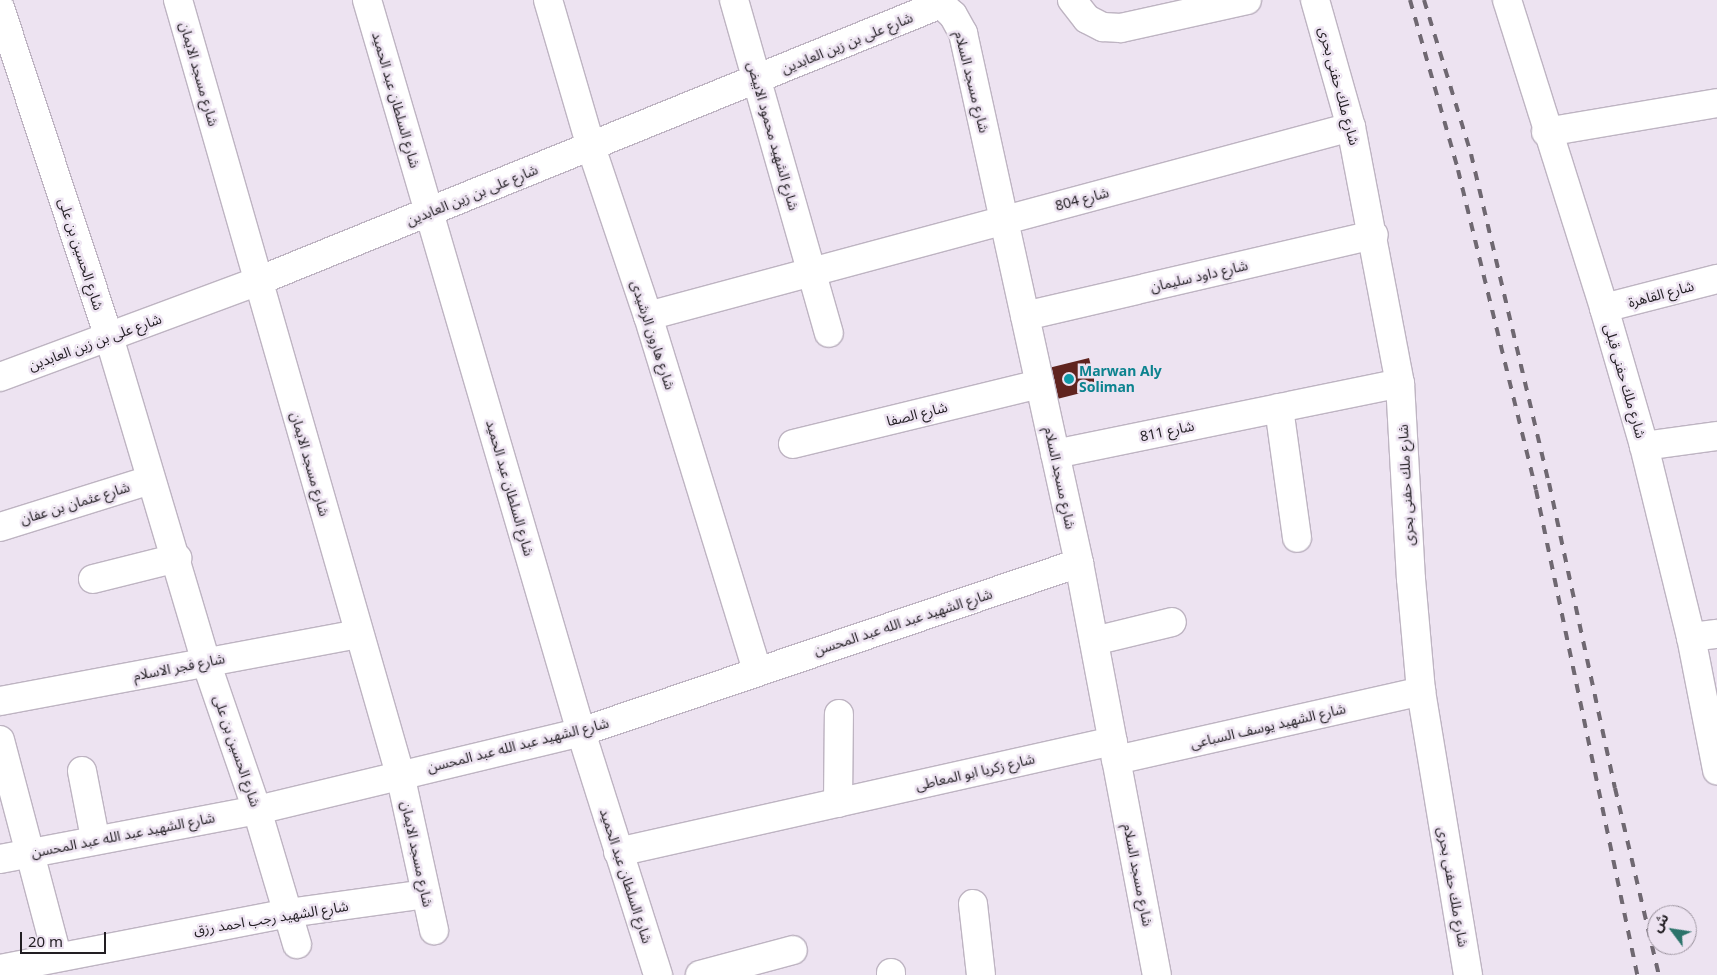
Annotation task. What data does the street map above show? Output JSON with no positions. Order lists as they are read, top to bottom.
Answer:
{
  "streets": {
    "street": [
      "شارع على بن زين العابدين",
      "شارع مسجد الايمان",
      "شارع مسجد السلام",
      "شارع ملك حفنى بحرى",
      "شارع السلطان عبد الحميد",
      "شارع الشهيد محمود الابيض",
      "شارع 804",
      "شارع الحسين بن على",
      "شارع داود سليمان",
      "شارع القاهرة",
      "شارع هارون الرشيدى",
      "شارع ملك حفنى قبلى",
      "شارع الصفا",
      "شارع 811",
      "شارع عثمان بن عفان",
      "شارع الشهيد عبد الله عبد المحسن",
      "شارع فجر الاسلام",
      "شارع الشهيد يوسف السباعى",
      "شارع زكريا ابو المعاطى",
      "شارع الشهيد رجب احمد رزق"
    ]
  },
  "crossings": [
    ["شارع على بن زين العابدين", "شارع مسجد الايمان"],
    ["شارع على بن زين العابدين", "شارع مسجد السلام"],
    ["شارع على بن زين العابدين", "شارع السلطان عبد الحميد"],
    ["شارع على بن زين العابدين", "شارع الشهيد محمود الابيض"],
    ["شارع على بن زين العابدين", "شارع الحسين بن على"],
    ["شارع على بن زين العابدين", "شارع هارون الرشيدى"],
    ["شارع مسجد الايمان", "شارع الشهيد عبد الله عبد المحسن"],
    ["شارع مسجد الايمان", "شارع فجر الاسلام"],
    ["شارع مسجد الايمان", "شارع الشهيد رجب احمد رزق"],
    ["شارع مسجد السلام", "شارع 804"],
    ["شارع مسجد السلام", "شارع داود سليمان"],
    ["شارع مسجد السلام", "شارع الصفا"],
    ["شارع مسجد السلام", "شارع 811"],
    ["شارع مسجد السلام", "شارع الشهيد عبد الله عبد المحسن"],
    ["شارع مسجد السلام", "شارع الشهيد يوسف السباعى"],
    ["شارع مسجد السلام", "شارع زكريا ابو المعاطى"],
    ["شارع ملك حفنى بحرى", "شارع 804"],
    ["شارع ملك حفنى بحرى", "شارع داود سليمان"],
    ["شارع ملك حفنى بحرى", "شارع 811"],
    ["شارع ملك حفنى بحرى", "شارع الشهيد يوسف السباعى"],
    ["شارع السلطان عبد الحميد", "شارع الشهيد عبد الله عبد المحسن"],
    ["شارع السلطان عبد الحميد", "شارع زكريا ابو المعاطى"],
    ["شارع الشهيد محمود الابيض", "شارع 804"],
    ["شارع 804", "شارع هارون الرشيدى"],
    ["شارع الحسين بن على", "شارع عثمان بن عفان"],
    ["شارع الحسين بن على", "شارع الشهيد عبد الله عبد المحسن"],
    ["شارع الحسين بن على", "شارع فجر الاسلام"],
    ["شارع الحسين بن على", "شارع الشهيد رجب احمد رزق"],
    ["شارع القاهرة", "شارع ملك حفنى قبلى"],
    ["شارع هارون الرشيدى", "شارع الشهيد عبد الله عبد المحسن"],
    ["شارع الشهيد يوسف السباعى", "شارع زكريا ابو المعاطى"]
  ],
  "places": ["Marwan Aly Soliman"],
  "scale_bar": "20 m",
  "north": "top left"
}
